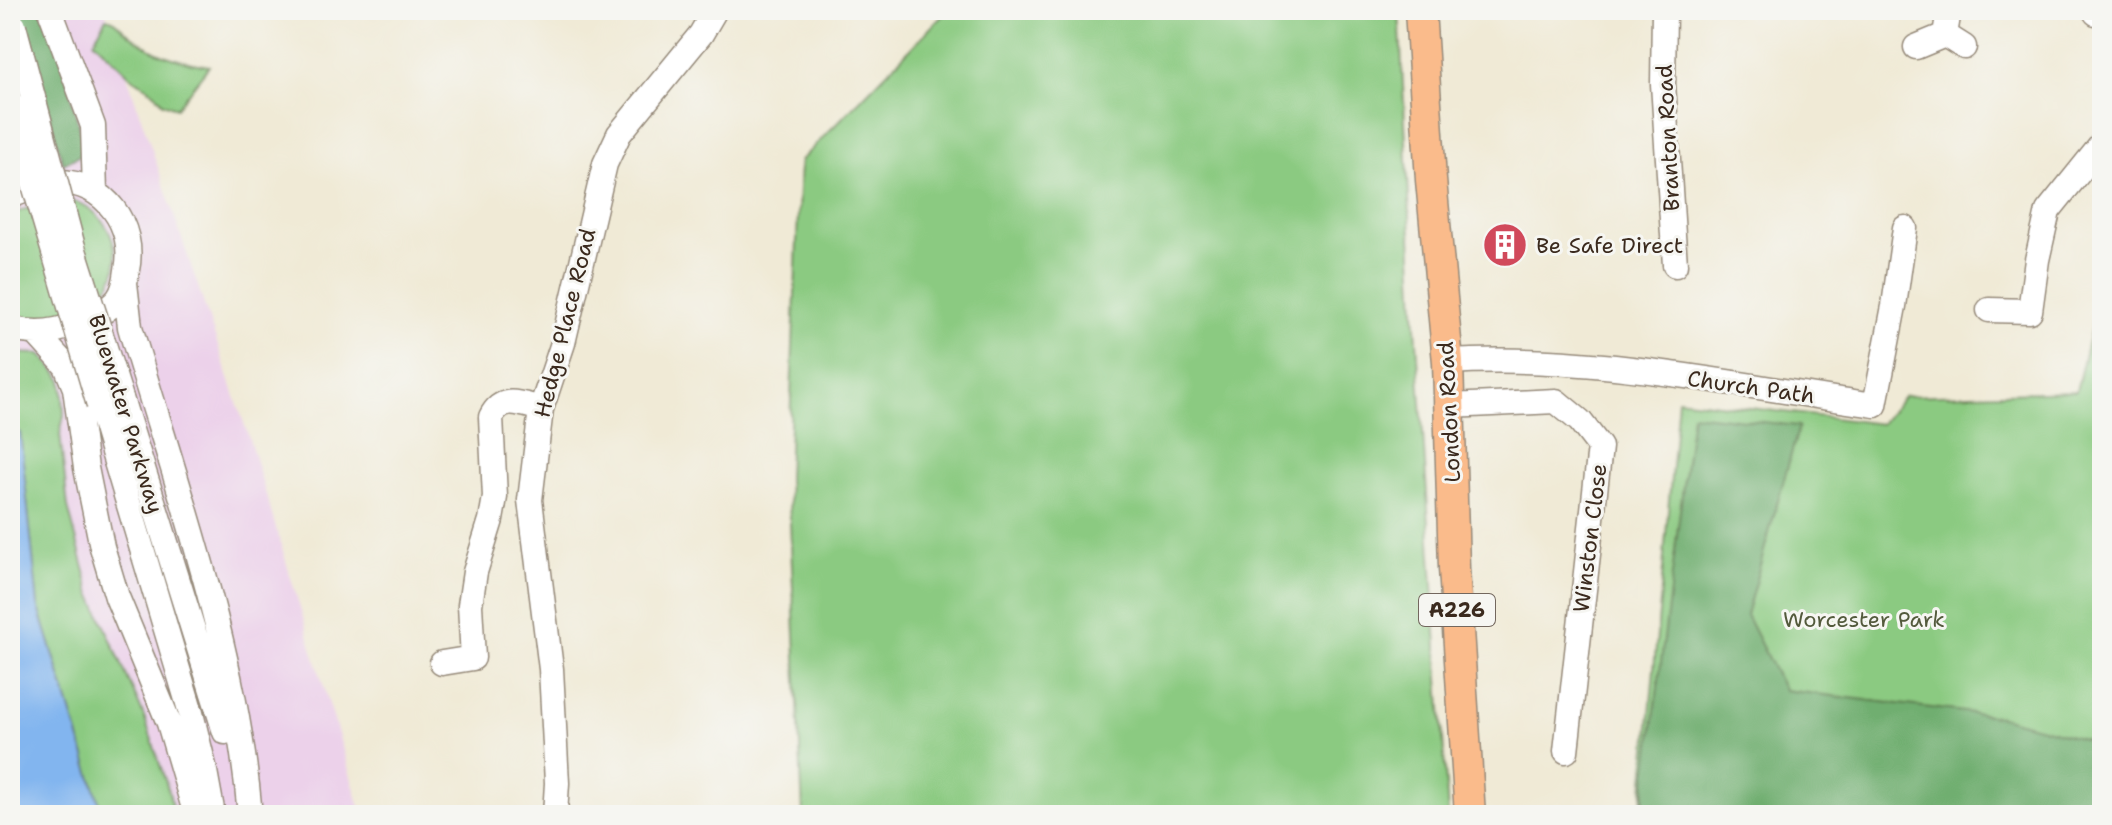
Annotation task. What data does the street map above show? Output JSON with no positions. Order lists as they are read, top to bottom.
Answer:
{
  "streets": {
    "main road": ["London Road", "A226"],
    "street": [
      "Branton Road",
      "Hedge Place Road",
      "Church Path",
      "Bluewater Parkway",
      "Winston Close"
    ]
  },
  "crossings": [
    ["Church Path", "London Road"],
    ["London Road", "Winston Close"]
  ],
  "parks": ["Worcester Park"],
  "places": {
    "building": ["Be Safe Direct"]
  }
}
